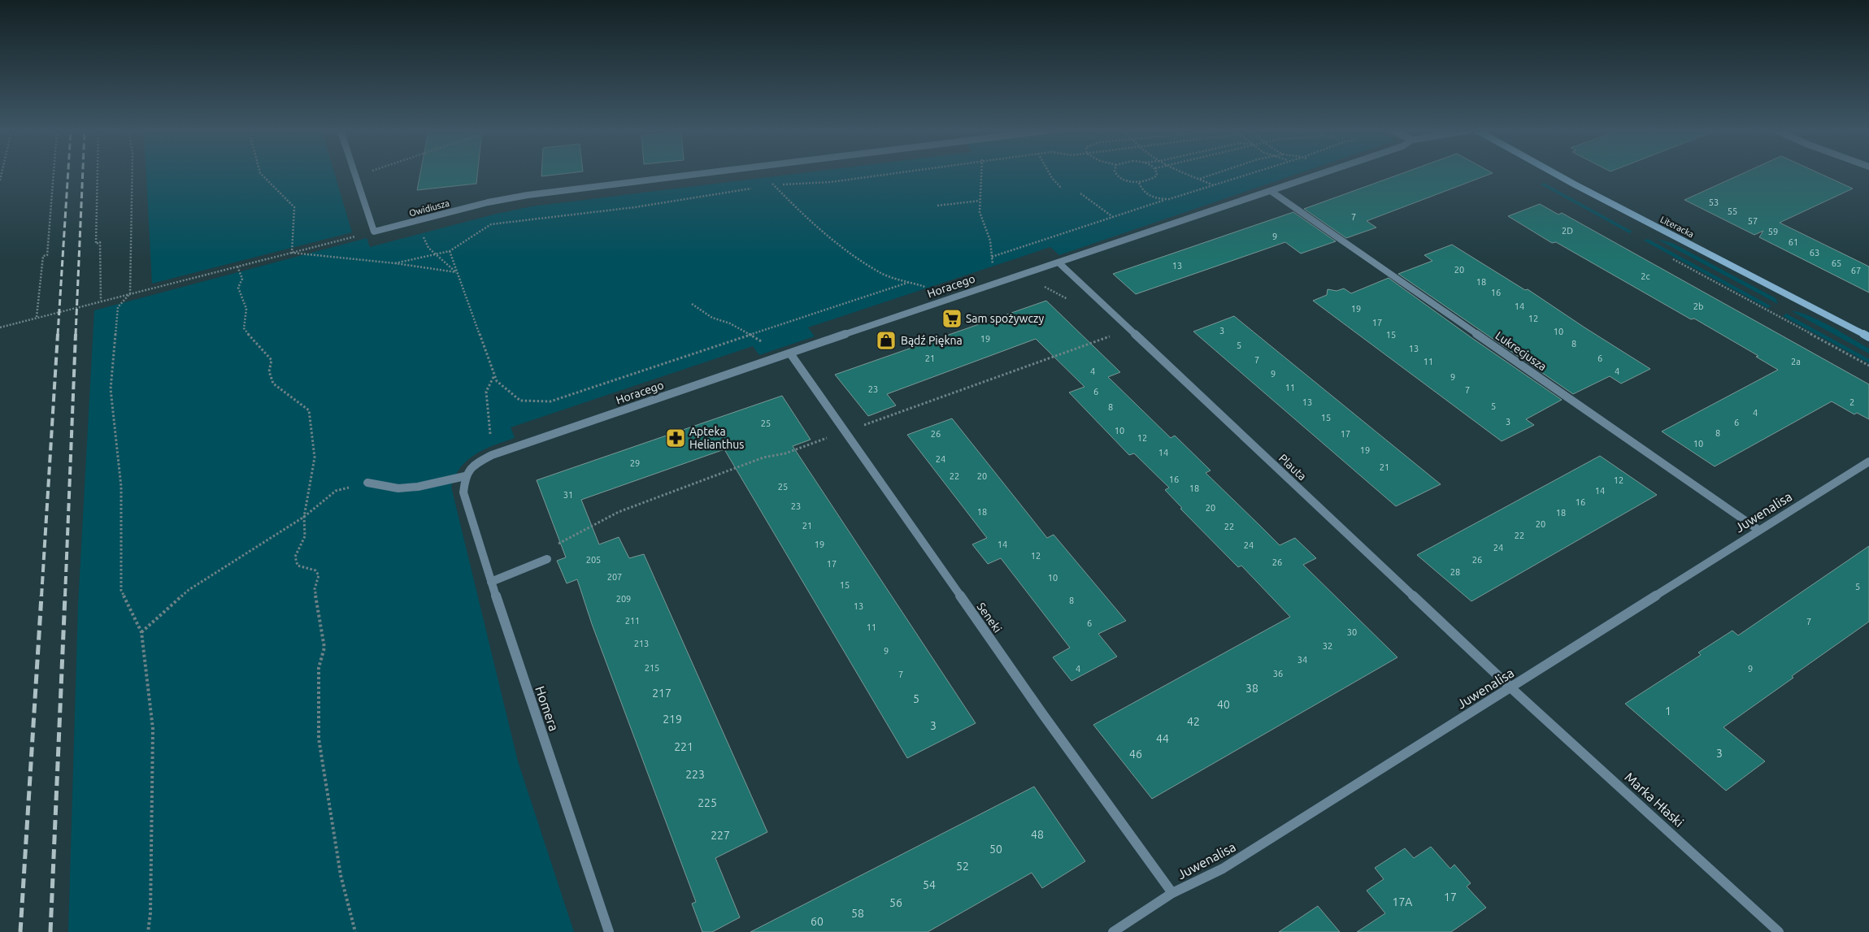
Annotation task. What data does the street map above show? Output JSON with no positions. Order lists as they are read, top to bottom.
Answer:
{
  "streets": {
    "street": [
      "Owidiusza",
      "Literacka",
      "Horacego",
      "Lukrecjusza",
      "Plauta",
      "Juwenalisa",
      "Seneki",
      "Homera",
      "Marka Hłaski"
    ]
  },
  "crossings": [
    ["Horacego", "Lukrecjusza"],
    ["Horacego", "Plauta"],
    ["Horacego", "Seneki"],
    ["Horacego", "Homera"],
    ["Lukrecjusza", "Juwenalisa"],
    ["Plauta", "Juwenalisa"],
    ["Plauta", "Marka Hłaski"],
    ["Juwenalisa", "Seneki"],
    ["Juwenalisa", "Marka Hłaski"]
  ],
  "places": {
    "supermarket": ["Sam spożywczy"],
    "shop": ["Bądź Piękna"],
    "pharmacy": ["Apteka Helianthus"]
  },
  "house_numbers": [
    "53",
    "55",
    "7",
    "57",
    "2D",
    "59",
    "9",
    "61",
    "63",
    "65",
    "13",
    "20",
    "67",
    "2c",
    "18",
    "16",
    "14",
    "2b",
    "19",
    "12",
    "17",
    "3",
    "10",
    "15",
    "19",
    "8",
    "5",
    "13",
    "21",
    "6",
    "7",
    "11",
    "2a",
    "4",
    "4",
    "9",
    "9",
    "11",
    "23",
    "7",
    "6",
    "13",
    "2",
    "5",
    "8",
    "4",
    "15",
    "3",
    "6",
    "25",
    "10",
    "8",
    "26",
    "17",
    "12",
    "10",
    "19",
    "14",
    "24",
    "29",
    "21",
    "22",
    "20",
    "16",
    "12",
    "25",
    "18",
    "14",
    "31",
    "16",
    "23",
    "20",
    "18",
    "18",
    "20",
    "21",
    "22",
    "22",
    "19",
    "14",
    "24",
    "24",
    "12",
    "205",
    "26",
    "26",
    "17",
    "28",
    "207",
    "10",
    "15",
    "5",
    "209",
    "8",
    "13",
    "211",
    "7",
    "6",
    "11",
    "30",
    "213",
    "32",
    "9",
    "34",
    "215",
    "4",
    "9",
    "36",
    "7",
    "38",
    "217",
    "5",
    "40",
    "1",
    "219",
    "42",
    "3",
    "44",
    "221",
    "3",
    "46",
    "223",
    "225",
    "48",
    "227",
    "50",
    "52",
    "54",
    "17",
    "17A",
    "56",
    "58",
    "60"
  ]
}
